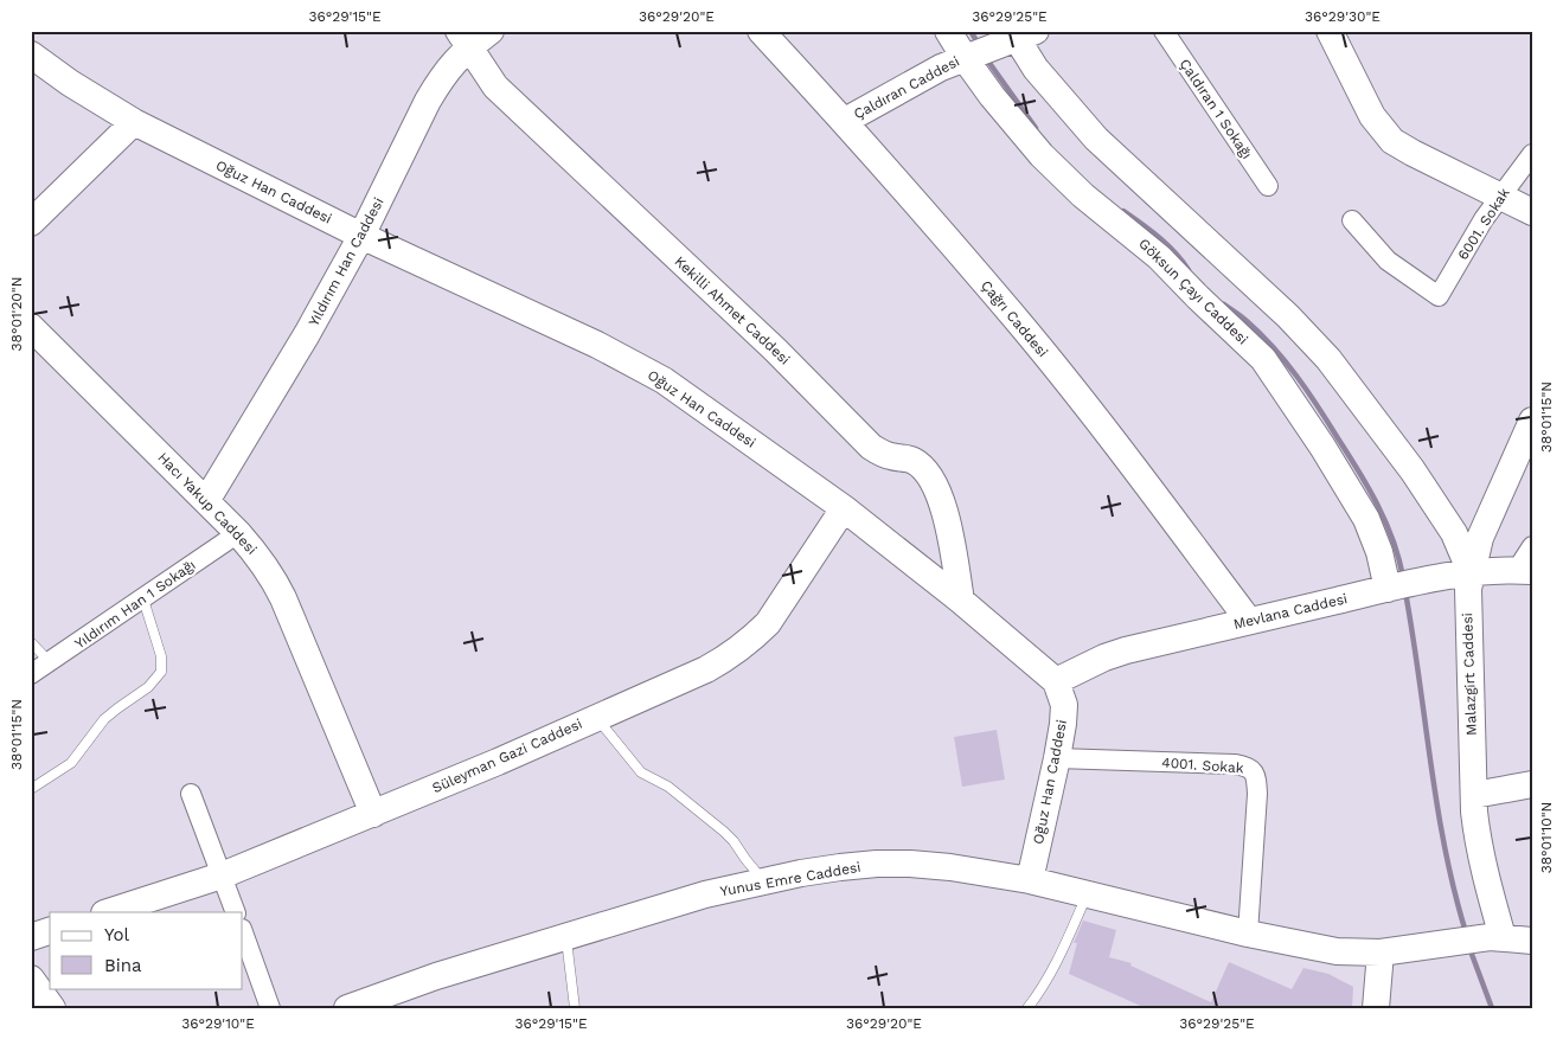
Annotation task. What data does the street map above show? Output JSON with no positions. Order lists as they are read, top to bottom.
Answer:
{
  "streets": {
    "street": [
      "Çaldıran Caddesi",
      "Çaldıran 1 Sokağı",
      "Oğuz Han Caddesi",
      "6001. Sokak",
      "Yıldırım Han Caddesi",
      "Göksun Çayı Caddesi",
      "Kekilli Ahmet Caddesi",
      "Çağrı Caddesi",
      "Hacı Yakup Caddesi",
      "Yıldırım Han 1 Sokağı",
      "Mevlana Caddesi",
      "Malazgirt Caddesi",
      "Süleyman Gazi Caddesi",
      "4001. Sokak",
      "Yunus Emre Caddesi"
    ]
  },
  "crossings": [
    ["Çaldıran Caddesi", "Göksun Çayı Caddesi"],
    ["Çaldıran Caddesi", "Çağrı Caddesi"],
    ["Oğuz Han Caddesi", "Yıldırım Han Caddesi"],
    ["Oğuz Han Caddesi", "Kekilli Ahmet Caddesi"],
    ["Oğuz Han Caddesi", "Mevlana Caddesi"],
    ["Oğuz Han Caddesi", "Süleyman Gazi Caddesi"],
    ["Oğuz Han Caddesi", "4001. Sokak"],
    ["Oğuz Han Caddesi", "Yunus Emre Caddesi"],
    ["Yıldırım Han Caddesi", "Kekilli Ahmet Caddesi"],
    ["Yıldırım Han Caddesi", "Hacı Yakup Caddesi"],
    ["Göksun Çayı Caddesi", "Mevlana Caddesi"],
    ["Çağrı Caddesi", "Mevlana Caddesi"],
    ["Hacı Yakup Caddesi", "Yıldırım Han 1 Sokağı"],
    ["Hacı Yakup Caddesi", "Süleyman Gazi Caddesi"],
    ["Mevlana Caddesi", "Malazgirt Caddesi"],
    ["Malazgirt Caddesi", "Yunus Emre Caddesi"],
    ["4001. Sokak", "Yunus Emre Caddesi"]
  ],
  "legend": ["Yol", "Bina"],
  "coordinates": [
    "36°29'15\"E",
    "36°29'20\"E",
    "36°29'25\"E",
    "36°29'30\"E",
    "38°01'20\"N",
    "38°01'15\"N",
    "38°01'10\"N",
    "36°29'10\"E"
  ]
}
